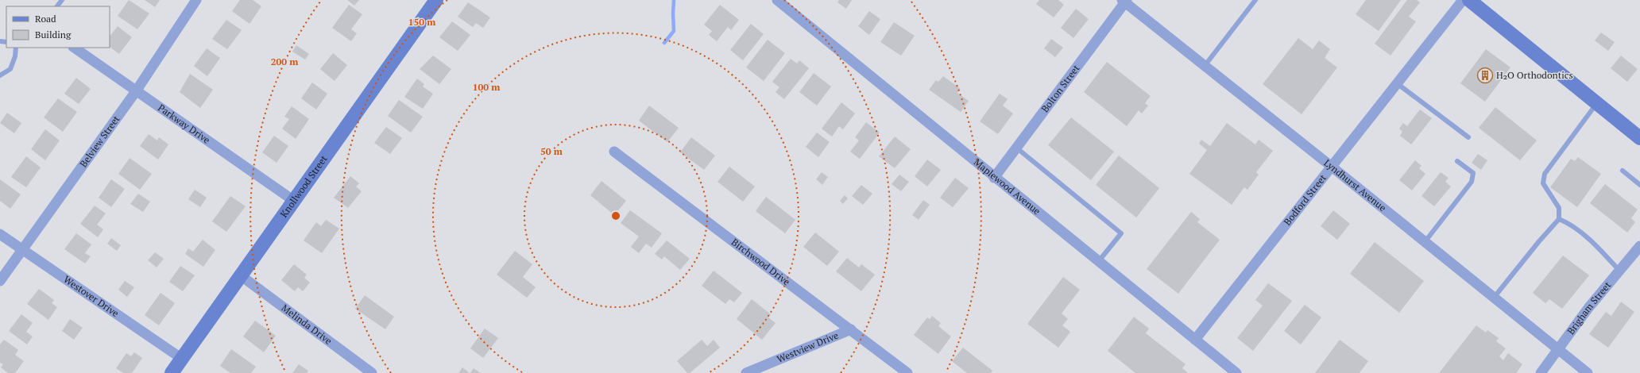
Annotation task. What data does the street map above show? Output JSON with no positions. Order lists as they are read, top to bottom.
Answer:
{
  "streets": {
    "main road": ["Knollwood Street"],
    "street": [
      "Bolton Street",
      "Parkway Drive",
      "Belview Street",
      "Lyndhurst Avenue",
      "Maplewood Avenue",
      "Bodford Street",
      "Birchwood Drive",
      "Westover Drive",
      "Brigham Street",
      "Melinda Drive",
      "Westview Drive"
    ]
  },
  "crossings": [
    ["Bolton Street", "Lyndhurst Avenue"],
    ["Bolton Street", "Maplewood Avenue"],
    ["Parkway Drive", "Belview Street"],
    ["Parkway Drive", "Knollwood Street"],
    ["Belview Street", "Westover Drive"],
    ["Lyndhurst Avenue", "Bodford Street"],
    ["Lyndhurst Avenue", "Brigham Street"],
    ["Knollwood Street", "Westover Drive"],
    ["Knollwood Street", "Melinda Drive"],
    ["Maplewood Avenue", "Bodford Street"],
    ["Birchwood Drive", "Westview Drive"]
  ],
  "places": {
    "building": ["H₂O Orthodontics"]
  },
  "legend": ["Road", "Building"],
  "rings": [
    "150 m",
    "200 m",
    "100 m",
    "50 m"
  ]
}
